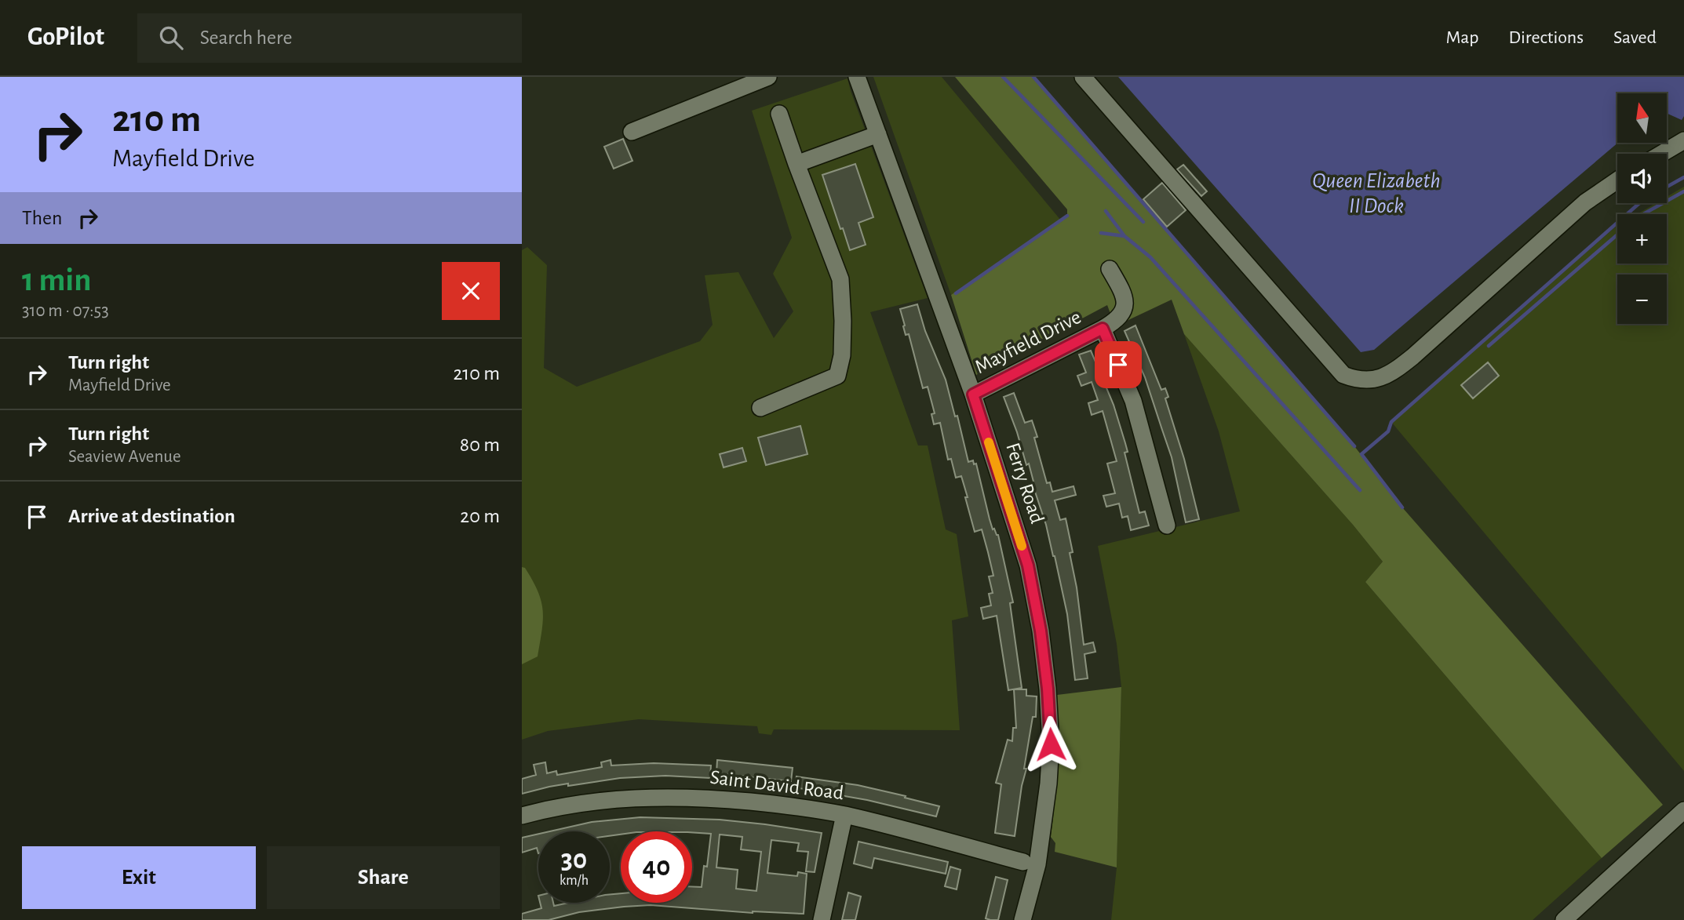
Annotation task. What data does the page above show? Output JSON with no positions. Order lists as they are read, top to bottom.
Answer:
{
  "streets": {
    "street": ["Mayfield Drive", "Ferry Road", "Saint David Road"]
  },
  "crossings": [
    ["Mayfield Drive", "Ferry Road"]
  ],
  "water": ["Queen Elizabeth II Dock"],
  "north": "top",
  "page": {
    "header": "GoPilot",
    "search": "Search here",
    "nav": ["Map", "Directions", "Saved"],
    "turn": ["210 m", "Mayfield Drive"],
    "map_buttons": ["+", "−"],
    "then": "Then",
    "heading": ["1 min", "310 m · 07:53"],
    "list": [
      {
        "name": "Turn right",
        "note": "Mayfield Drive",
        "value": "210 m"
      },
      {
        "name": "Turn right",
        "note": "Seaview Avenue",
        "value": "80 m"
      },
      {
        "name": "Arrive at destination",
        "value": "20 m"
      }
    ],
    "speed": "30 km/h",
    "limit": "40",
    "buttons": ["Exit", "Share"]
  }
}
